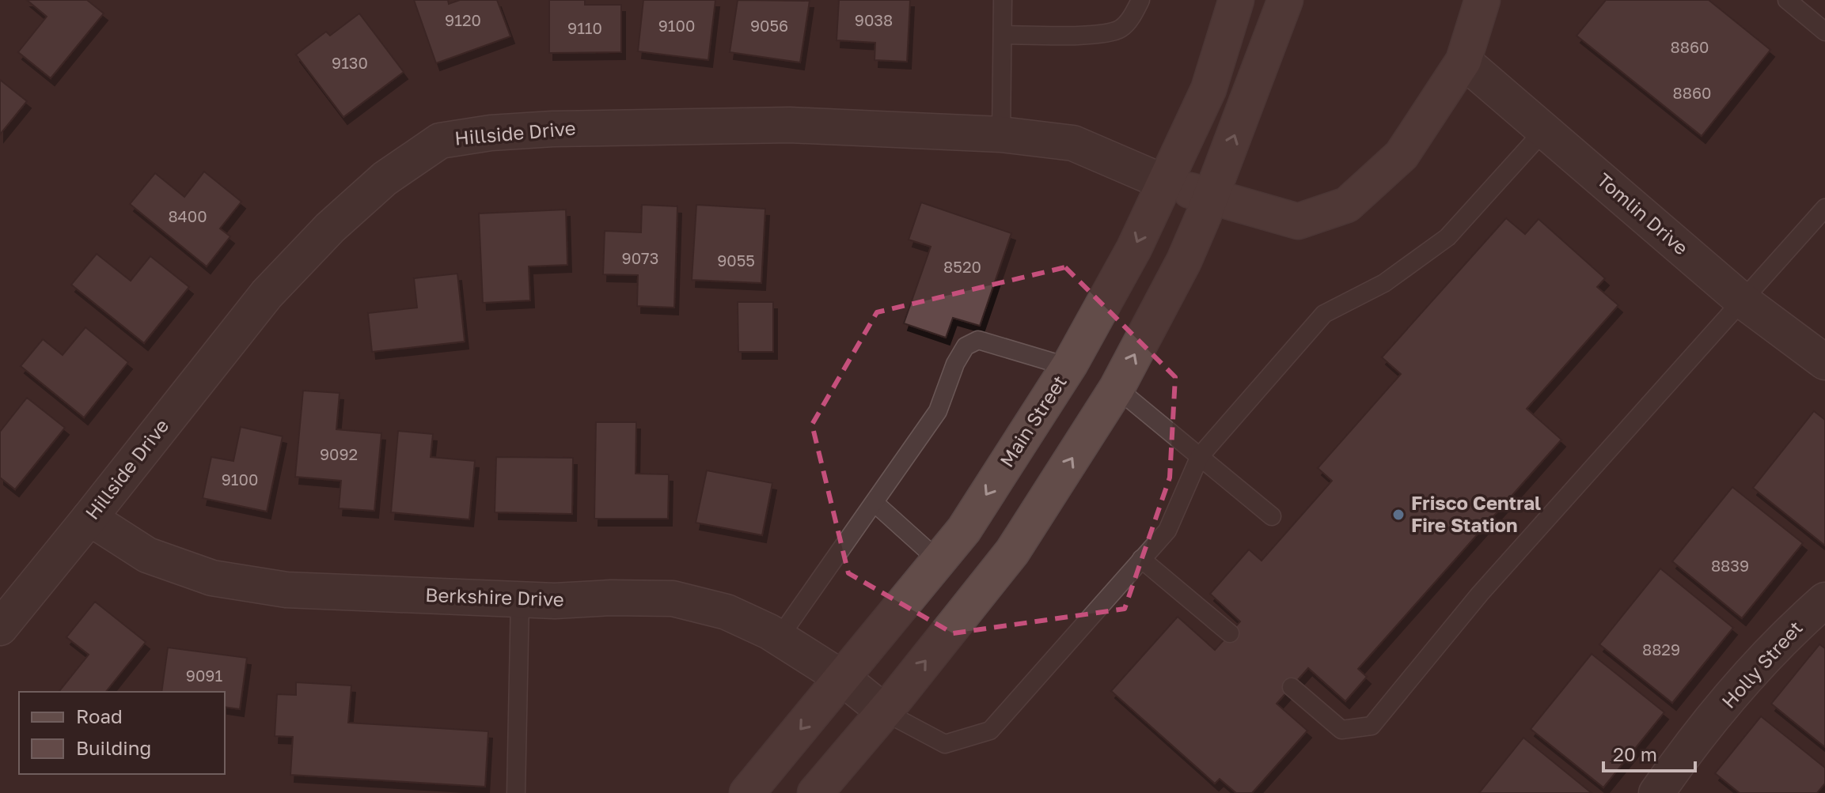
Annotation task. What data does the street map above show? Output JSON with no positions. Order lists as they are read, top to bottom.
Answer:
{
  "streets": {
    "main road": ["Main Street"],
    "street": [
      "Hillside Drive",
      "Tomlin Drive",
      "Berkshire Drive",
      "Holly Street"
    ]
  },
  "crossings": [
    ["Hillside Drive", "Main Street"],
    ["Hillside Drive", "Berkshire Drive"],
    ["Main Street", "Berkshire Drive"]
  ],
  "places": ["Frisco Central Fire Station"],
  "house_numbers": [
    "9120",
    "9038",
    "9100",
    "9056",
    "9110",
    "8860",
    "9130",
    "8860",
    "8400",
    "9073",
    "9055",
    "8520",
    "9092",
    "9100",
    "8839",
    "8829",
    "9091"
  ],
  "legend": ["Road", "Building"],
  "scale_bar": "20 m"
}
